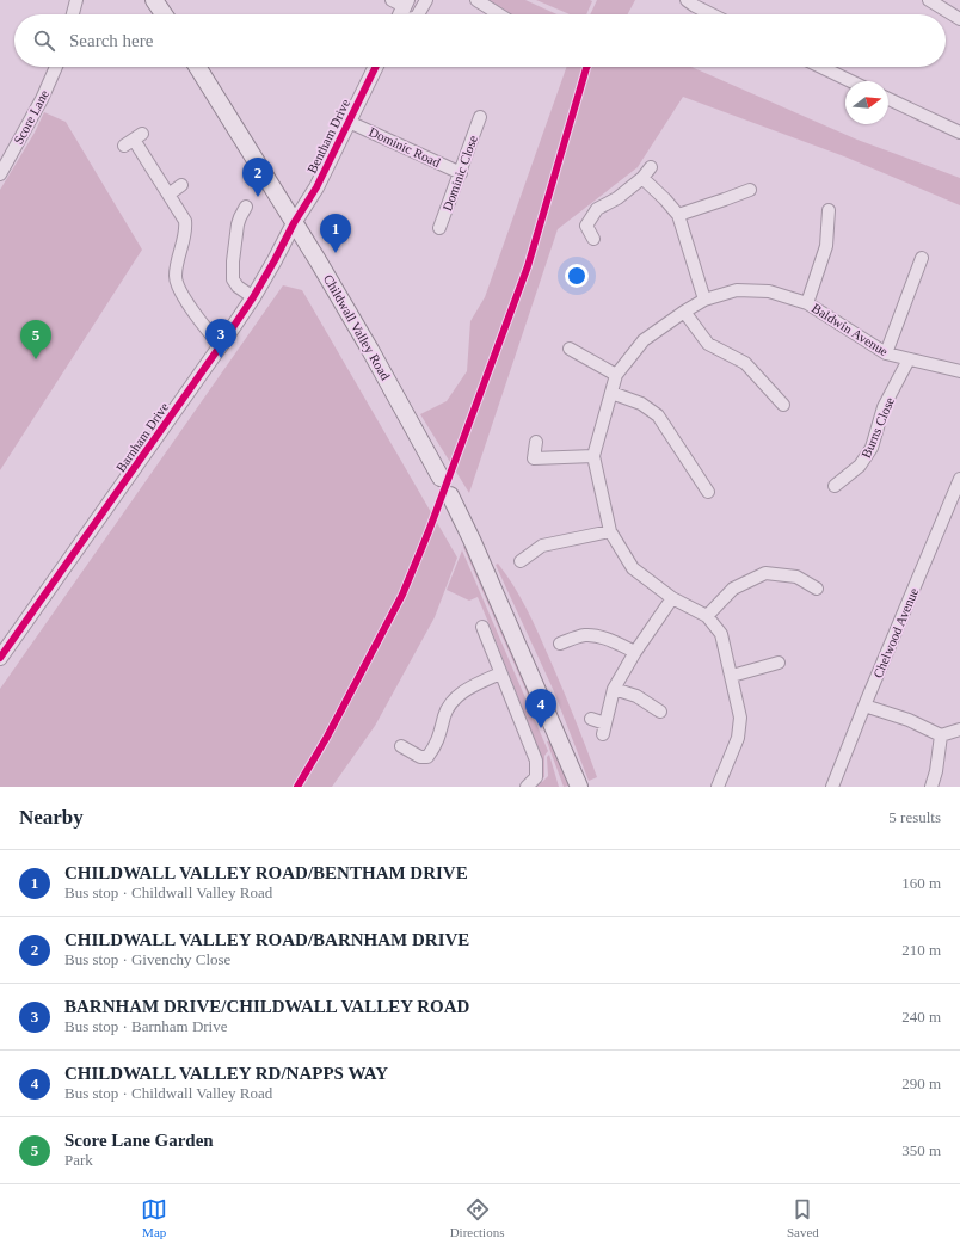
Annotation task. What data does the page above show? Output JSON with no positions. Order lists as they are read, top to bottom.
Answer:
{
  "streets": {
    "main road": ["Childwall Valley Road"],
    "street": [
      "Score Lane",
      "Bentham Drive",
      "Dominic Road",
      "Dominic Close",
      "Baldwin Avenue",
      "Burns Close",
      "Barnham Drive",
      "Chelwood Avenue"
    ]
  },
  "crossings": [
    ["Bentham Drive", "Dominic Road"],
    ["Bentham Drive", "Childwall Valley Road"],
    ["Bentham Drive", "Barnham Drive"],
    ["Dominic Road", "Dominic Close"],
    ["Childwall Valley Road", "Barnham Drive"],
    ["Baldwin Avenue", "Burns Close"]
  ],
  "north": "right",
  "page": {
    "search": "Search here",
    "pins": [
      "2",
      "1",
      "3",
      "5",
      "4"
    ],
    "heading": ["Nearby", "5 results"],
    "list": [
      {
        "mark": "1",
        "name": "CHILDWALL VALLEY ROAD/BENTHAM DRIVE",
        "note": "Bus stop · Childwall Valley Road",
        "value": "160 m"
      },
      {
        "mark": "2",
        "name": "CHILDWALL VALLEY ROAD/BARNHAM DRIVE",
        "note": "Bus stop · Givenchy Close",
        "value": "210 m"
      },
      {
        "mark": "3",
        "name": "BARNHAM DRIVE/CHILDWALL VALLEY ROAD",
        "note": "Bus stop · Barnham Drive",
        "value": "240 m"
      },
      {
        "mark": "4",
        "name": "CHILDWALL VALLEY RD/NAPPS WAY",
        "note": "Bus stop · Childwall Valley Road",
        "value": "290 m"
      },
      {
        "mark": "5",
        "name": "Score Lane Garden",
        "note": "Park",
        "value": "350 m"
      }
    ],
    "nav": ["Map", "Directions", "Saved"]
  }
}
